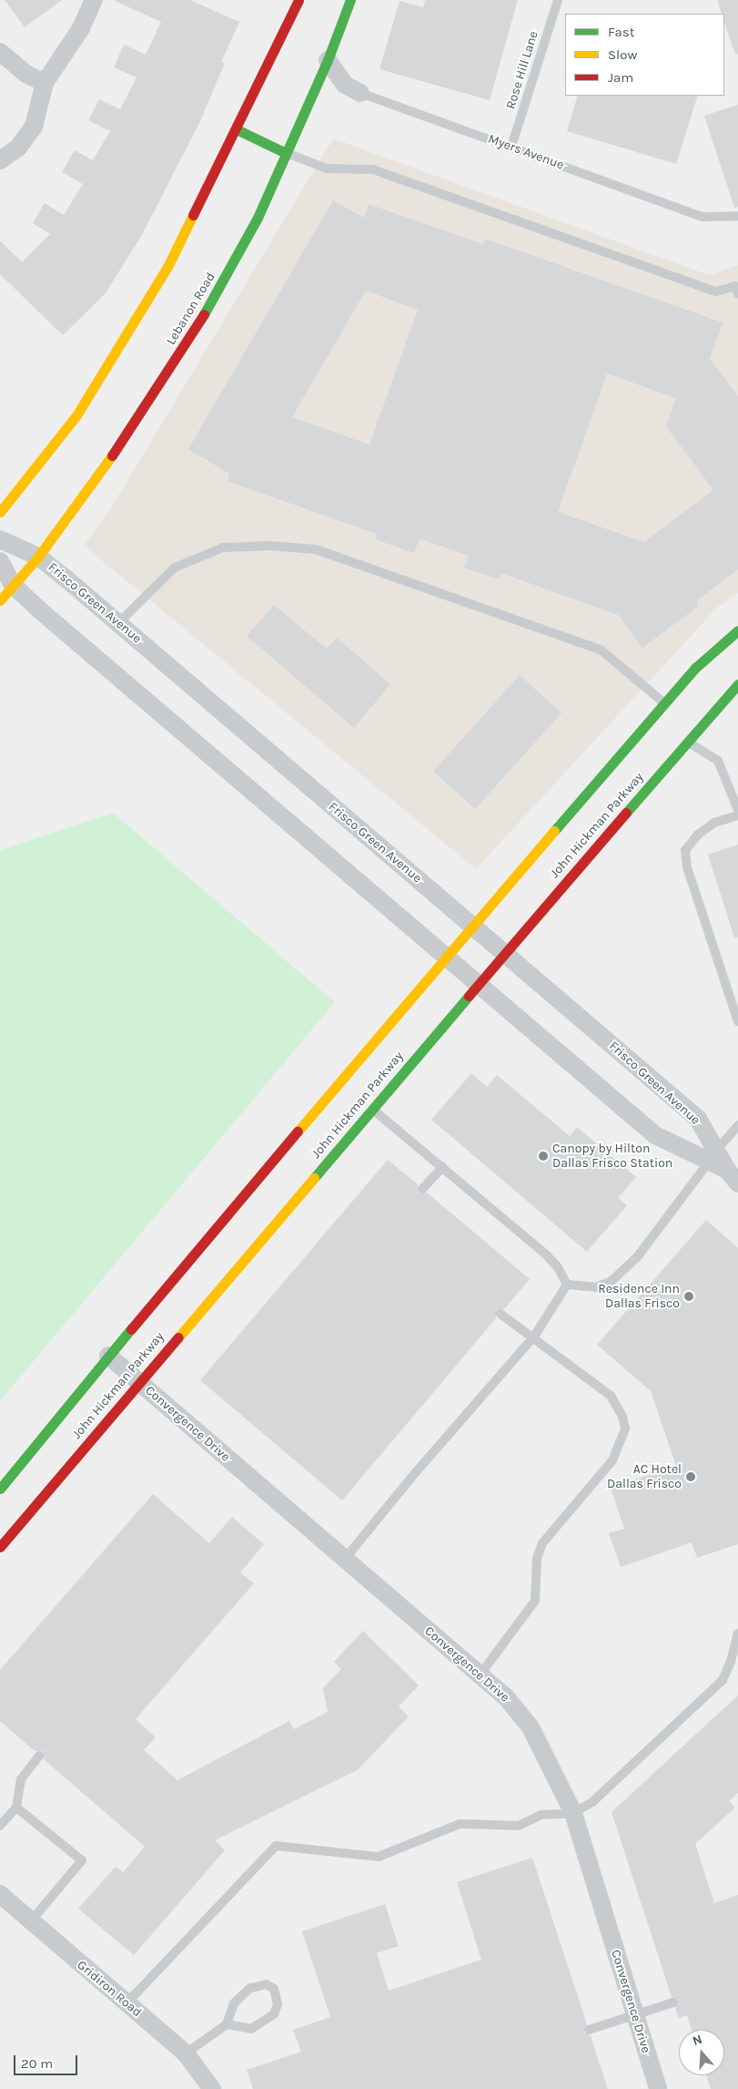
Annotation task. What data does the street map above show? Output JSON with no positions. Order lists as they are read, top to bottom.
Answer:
{
  "streets": {
    "street": [
      "Myers Avenue",
      "Lebanon Road",
      "Frisco Green Avenue",
      "John Hickman Parkway",
      "Convergence Drive",
      "Gridiron Road"
    ],
    "lane": ["Rose Hill Lane"]
  },
  "crossings": [
    ["Rose Hill Lane", "Myers Avenue"],
    ["Myers Avenue", "Lebanon Road"],
    ["Lebanon Road", "Frisco Green Avenue"],
    ["Frisco Green Avenue", "John Hickman Parkway"],
    ["John Hickman Parkway", "Convergence Drive"]
  ],
  "places": ["Canopy by Hilton Dallas Frisco Station", "Residence Inn Dallas Frisco", "AC Hotel Dallas Frisco"],
  "legend": ["Fast", "Slow", "Jam"],
  "scale_bar": "20 m",
  "north": "top"
}
